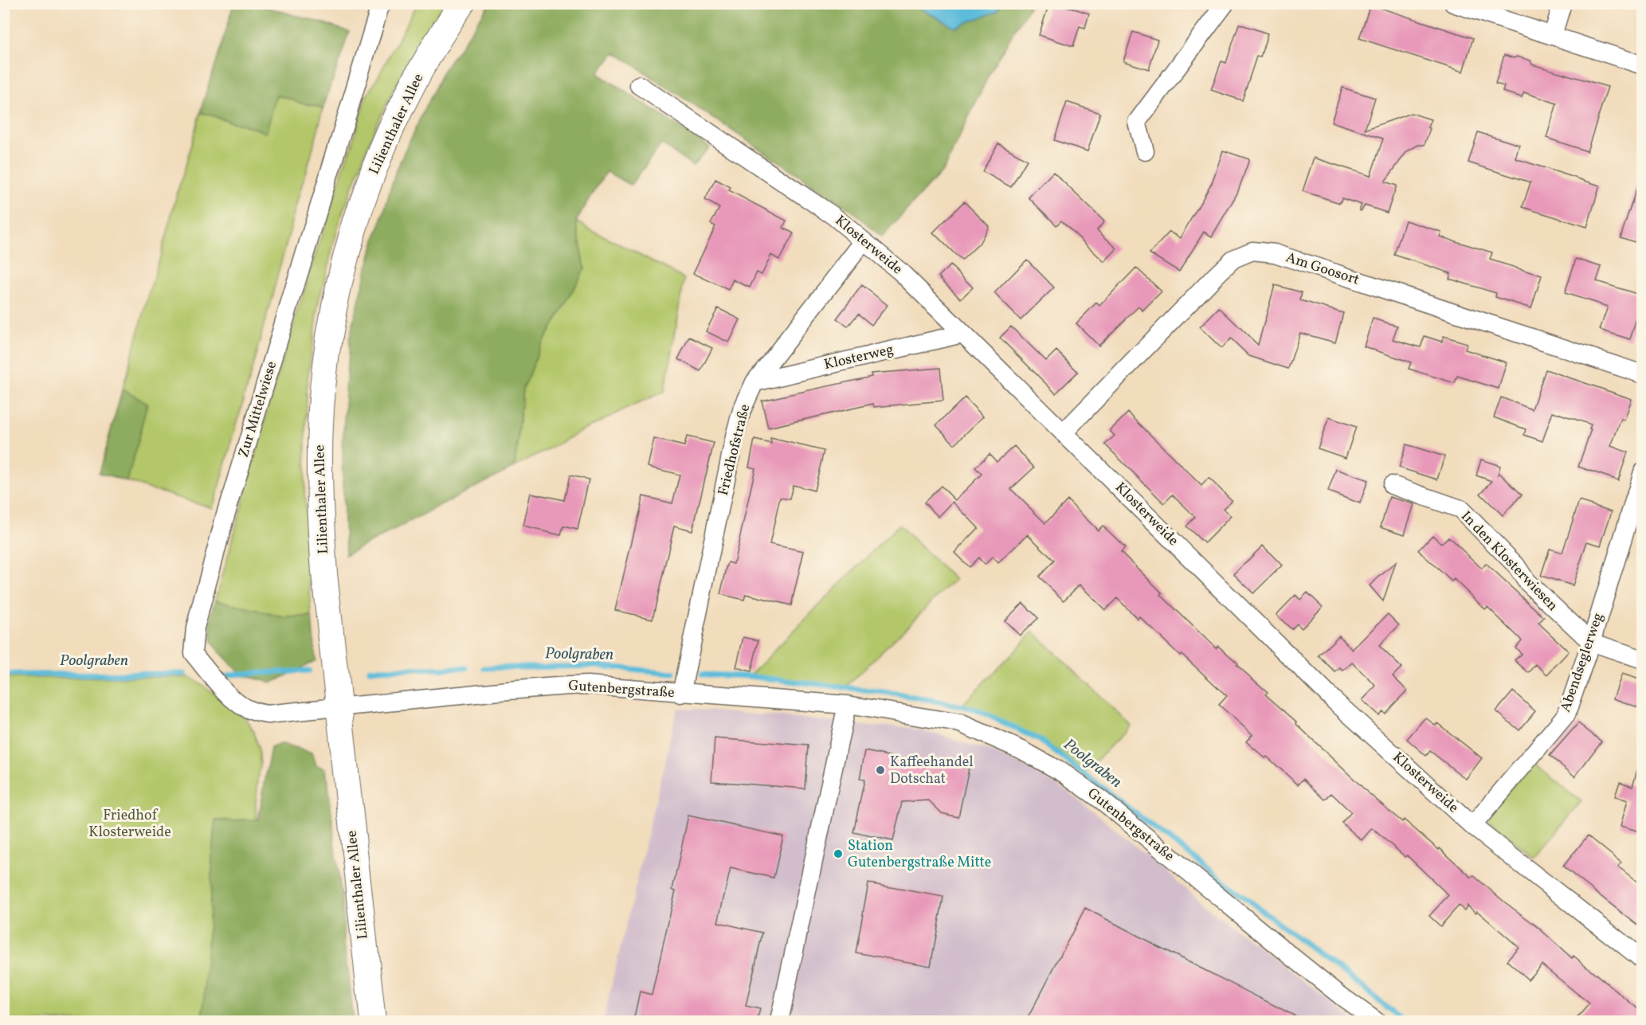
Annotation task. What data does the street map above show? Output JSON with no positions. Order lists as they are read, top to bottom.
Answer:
{
  "streets": {
    "main road": ["Lilienthaler Allee"],
    "street": [
      "Klosterweide",
      "Am Goosort",
      "Klosterweg",
      "Zur Mittelwiese",
      "Friedhofstraße",
      "In den Klosterwiesen",
      "Abendseglerweg",
      "Gutenbergstraße"
    ]
  },
  "crossings": [
    ["Lilienthaler Allee", "Zur Mittelwiese"],
    ["Lilienthaler Allee", "Gutenbergstraße"],
    ["Klosterweide", "Am Goosort"],
    ["Klosterweide", "Klosterweg"],
    ["Klosterweide", "Friedhofstraße"],
    ["Klosterweide", "Abendseglerweg"],
    ["Klosterweg", "Friedhofstraße"],
    ["Zur Mittelwiese", "Gutenbergstraße"],
    ["Friedhofstraße", "Gutenbergstraße"],
    ["In den Klosterwiesen", "Abendseglerweg"]
  ],
  "water": ["Poolgraben"],
  "parks": ["Friedhof Klosterweide"],
  "places": ["Kaffeehandel Dotschat", "Station Gutenbergstraße Mitte"]
}
